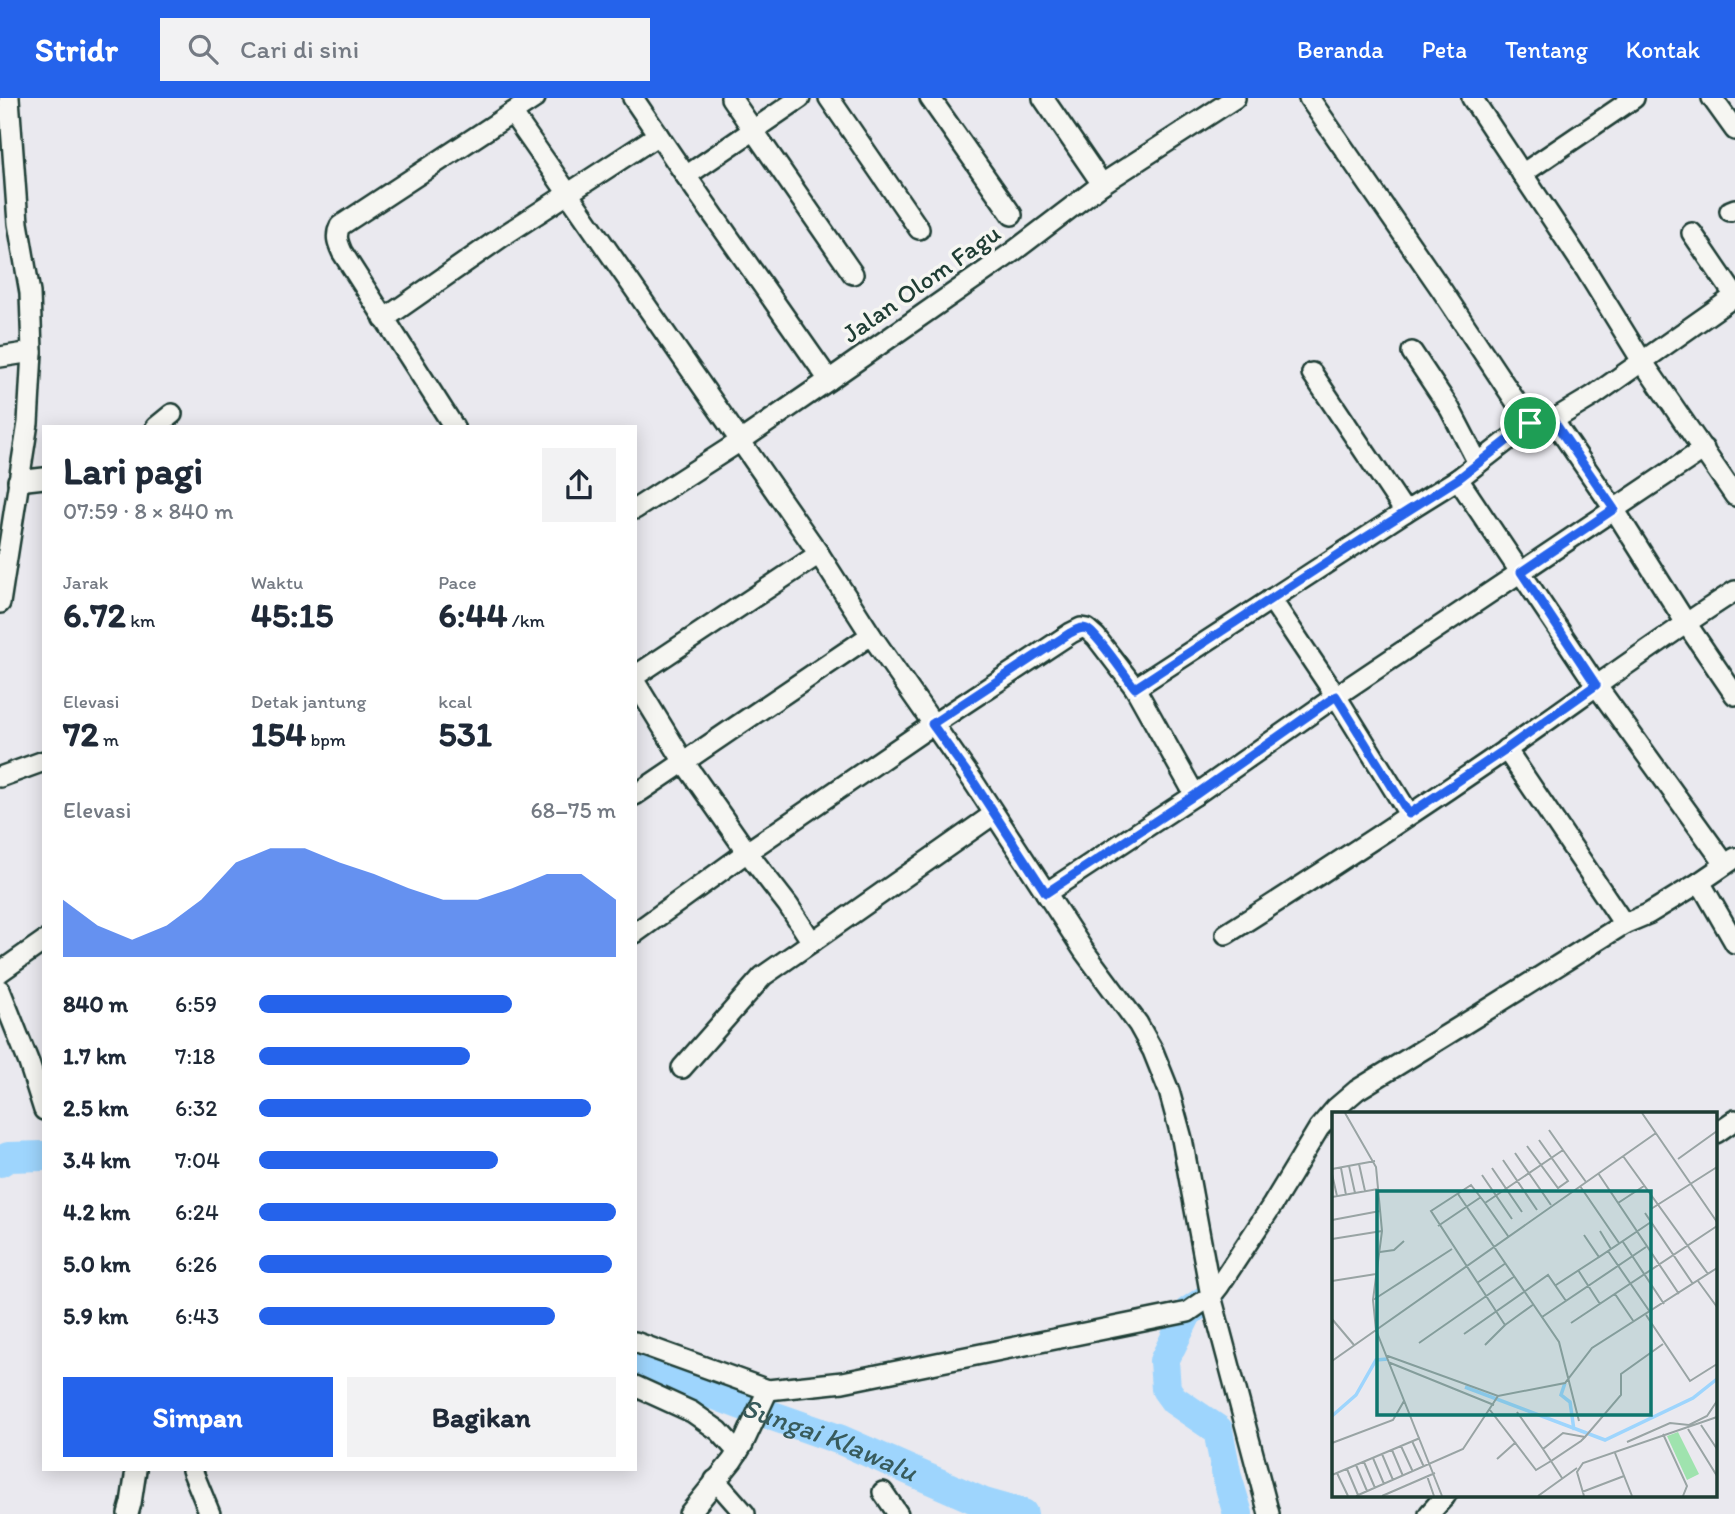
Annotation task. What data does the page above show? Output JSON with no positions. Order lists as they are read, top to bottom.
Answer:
{
  "streets": {
    "street": ["Jalan Olom Fagu"]
  },
  "water": ["Sungai Klawalu"],
  "page": {
    "header": "Stridr",
    "search": "Cari di sini",
    "nav": [
      "Beranda",
      "Peta",
      "Tentang",
      "Kontak"
    ],
    "heading": ["Lari pagi", "07:59 · 8 × 840 m"],
    "stats": [
      ["Jarak", "6.72 km"],
      ["Waktu", "45:15"],
      ["Pace", "6:44 /km"],
      ["Elevasi", "72 m"],
      ["Detak jantung", "154 bpm"],
      ["kcal", "531"]
    ],
    "chart": ["Elevasi", "68–75 m"],
    "list": [
      {
        "name": "840 m",
        "note": "6:59"
      },
      {
        "name": "1.7 km",
        "note": "7:18"
      },
      {
        "name": "2.5 km",
        "note": "6:32"
      },
      {
        "name": "3.4 km",
        "note": "7:04"
      },
      {
        "name": "4.2 km",
        "note": "6:24"
      },
      {
        "name": "5.0 km",
        "note": "6:26"
      },
      {
        "name": "5.9 km",
        "note": "6:43"
      }
    ],
    "buttons": ["Simpan", "Bagikan"]
  }
}
